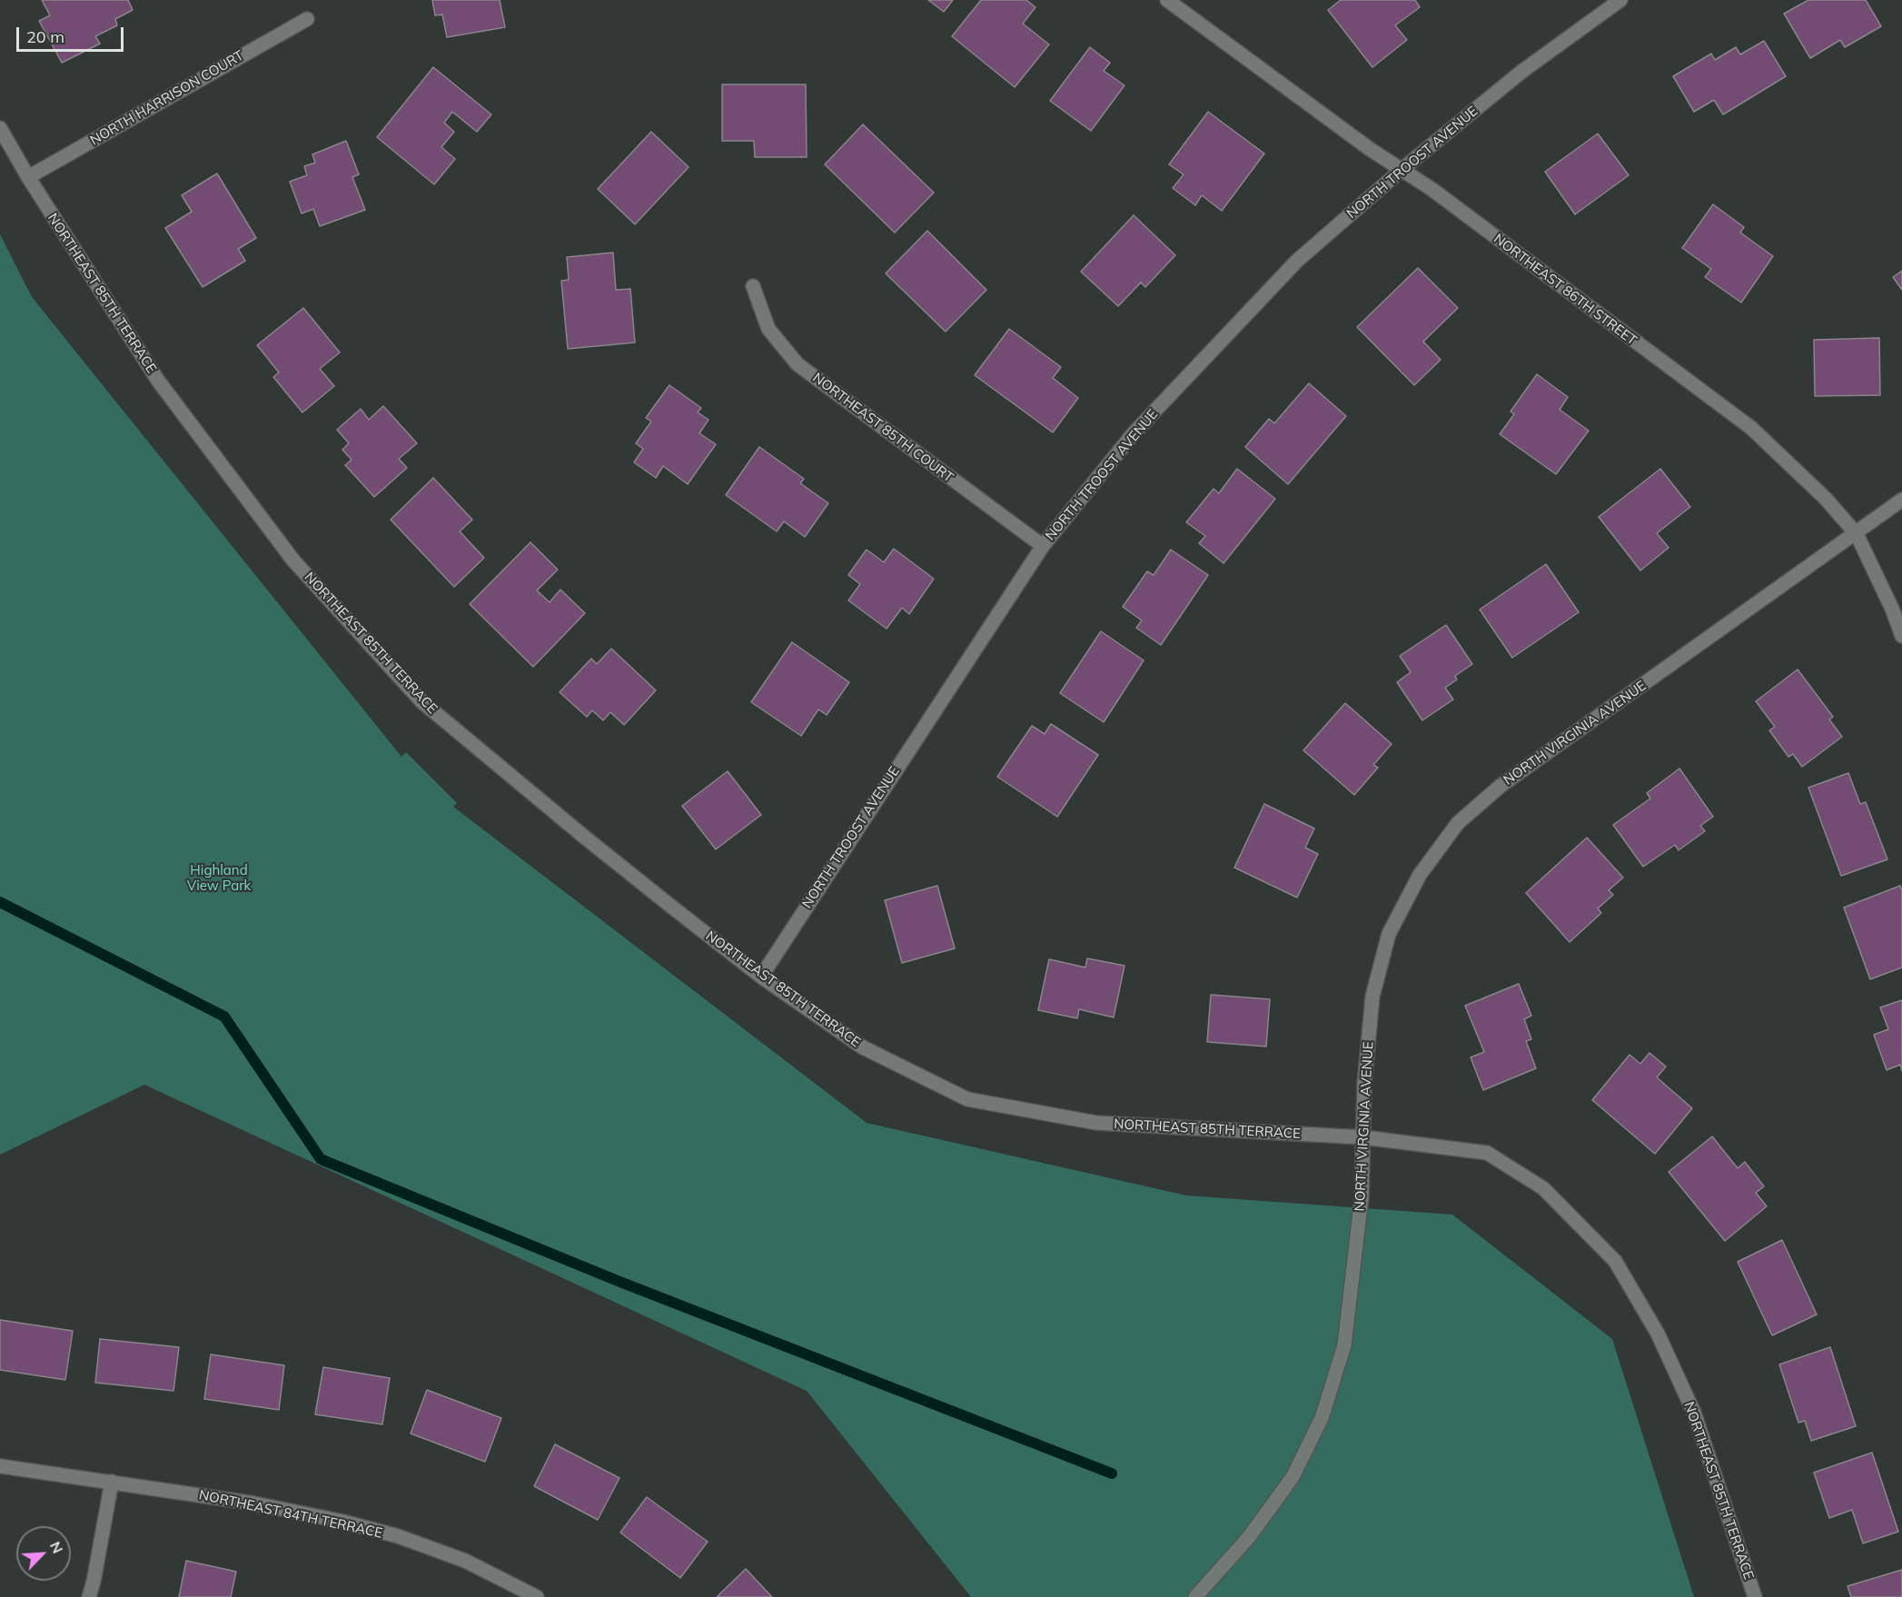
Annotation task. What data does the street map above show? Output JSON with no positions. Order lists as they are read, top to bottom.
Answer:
{
  "streets": {
    "street": [
      "NORTH HARRISON COURT",
      "NORTH TROOST AVENUE",
      "NORTHEAST 86TH STREET",
      "NORTHEAST 85TH TERRACE",
      "NORTHEAST 85TH COURT",
      "NORTH VIRGINIA AVENUE",
      "NORTHEAST 84TH TERRACE"
    ]
  },
  "crossings": [
    ["NORTH HARRISON COURT", "NORTHEAST 85TH TERRACE"],
    ["NORTH TROOST AVENUE", "NORTHEAST 86TH STREET"],
    ["NORTH TROOST AVENUE", "NORTHEAST 85TH TERRACE"],
    ["NORTH TROOST AVENUE", "NORTHEAST 85TH COURT"],
    ["NORTHEAST 86TH STREET", "NORTH VIRGINIA AVENUE"],
    ["NORTHEAST 85TH TERRACE", "NORTH VIRGINIA AVENUE"]
  ],
  "parks": ["Highland View Park"],
  "scale_bar": "20 m",
  "north": "top right"
}
